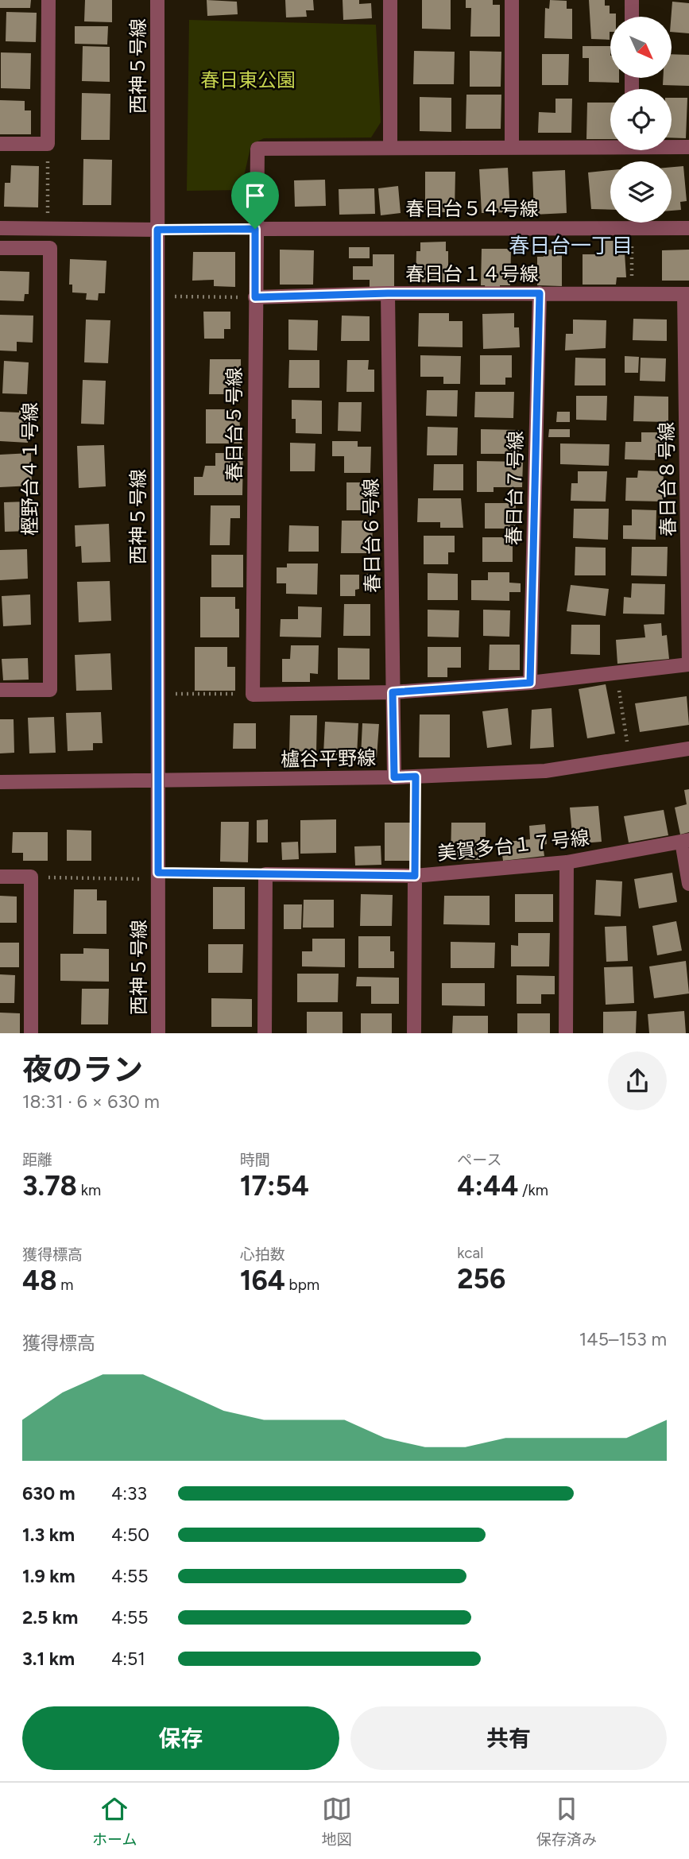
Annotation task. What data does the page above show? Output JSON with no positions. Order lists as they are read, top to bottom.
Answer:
{
  "streets": {
    "street": [
      "西神５号線",
      "春日台５４号線",
      "春日台１４号線",
      "春日台５号線",
      "樫野台４１号線",
      "春日台８号線",
      "春日台７号線",
      "春日台６号線",
      "櫨谷平野線",
      "美賀多台１７号線"
    ]
  },
  "crossings": [
    ["西神５号線", "櫨谷平野線"],
    ["春日台５４号線", "春日台５号線"],
    ["春日台１４号線", "春日台５号線"],
    ["春日台１４号線", "春日台８号線"],
    ["春日台１４号線", "春日台７号線"],
    ["春日台１４号線", "春日台６号線"],
    ["春日台６号線", "櫨谷平野線"]
  ],
  "districts": ["春日台一丁目"],
  "parks": ["春日東公園"],
  "north": "bottom right",
  "page": {
    "heading": ["夜のラン", "18:31 · 6 × 630 m"],
    "stats": [
      ["距離", "3.78 km"],
      ["時間", "17:54"],
      ["ペース", "4:44 /km"],
      ["獲得標高", "48 m"],
      ["心拍数", "164 bpm"],
      ["kcal", "256"]
    ],
    "chart": ["獲得標高", "145–153 m"],
    "list": [
      {
        "name": "630 m",
        "note": "4:33"
      },
      {
        "name": "1.3 km",
        "note": "4:50"
      },
      {
        "name": "1.9 km",
        "note": "4:55"
      },
      {
        "name": "2.5 km",
        "note": "4:55"
      },
      {
        "name": "3.1 km",
        "note": "4:51"
      }
    ],
    "buttons": ["保存", "共有"],
    "tabs": ["ホーム", "地図", "保存済み"]
  }
}
